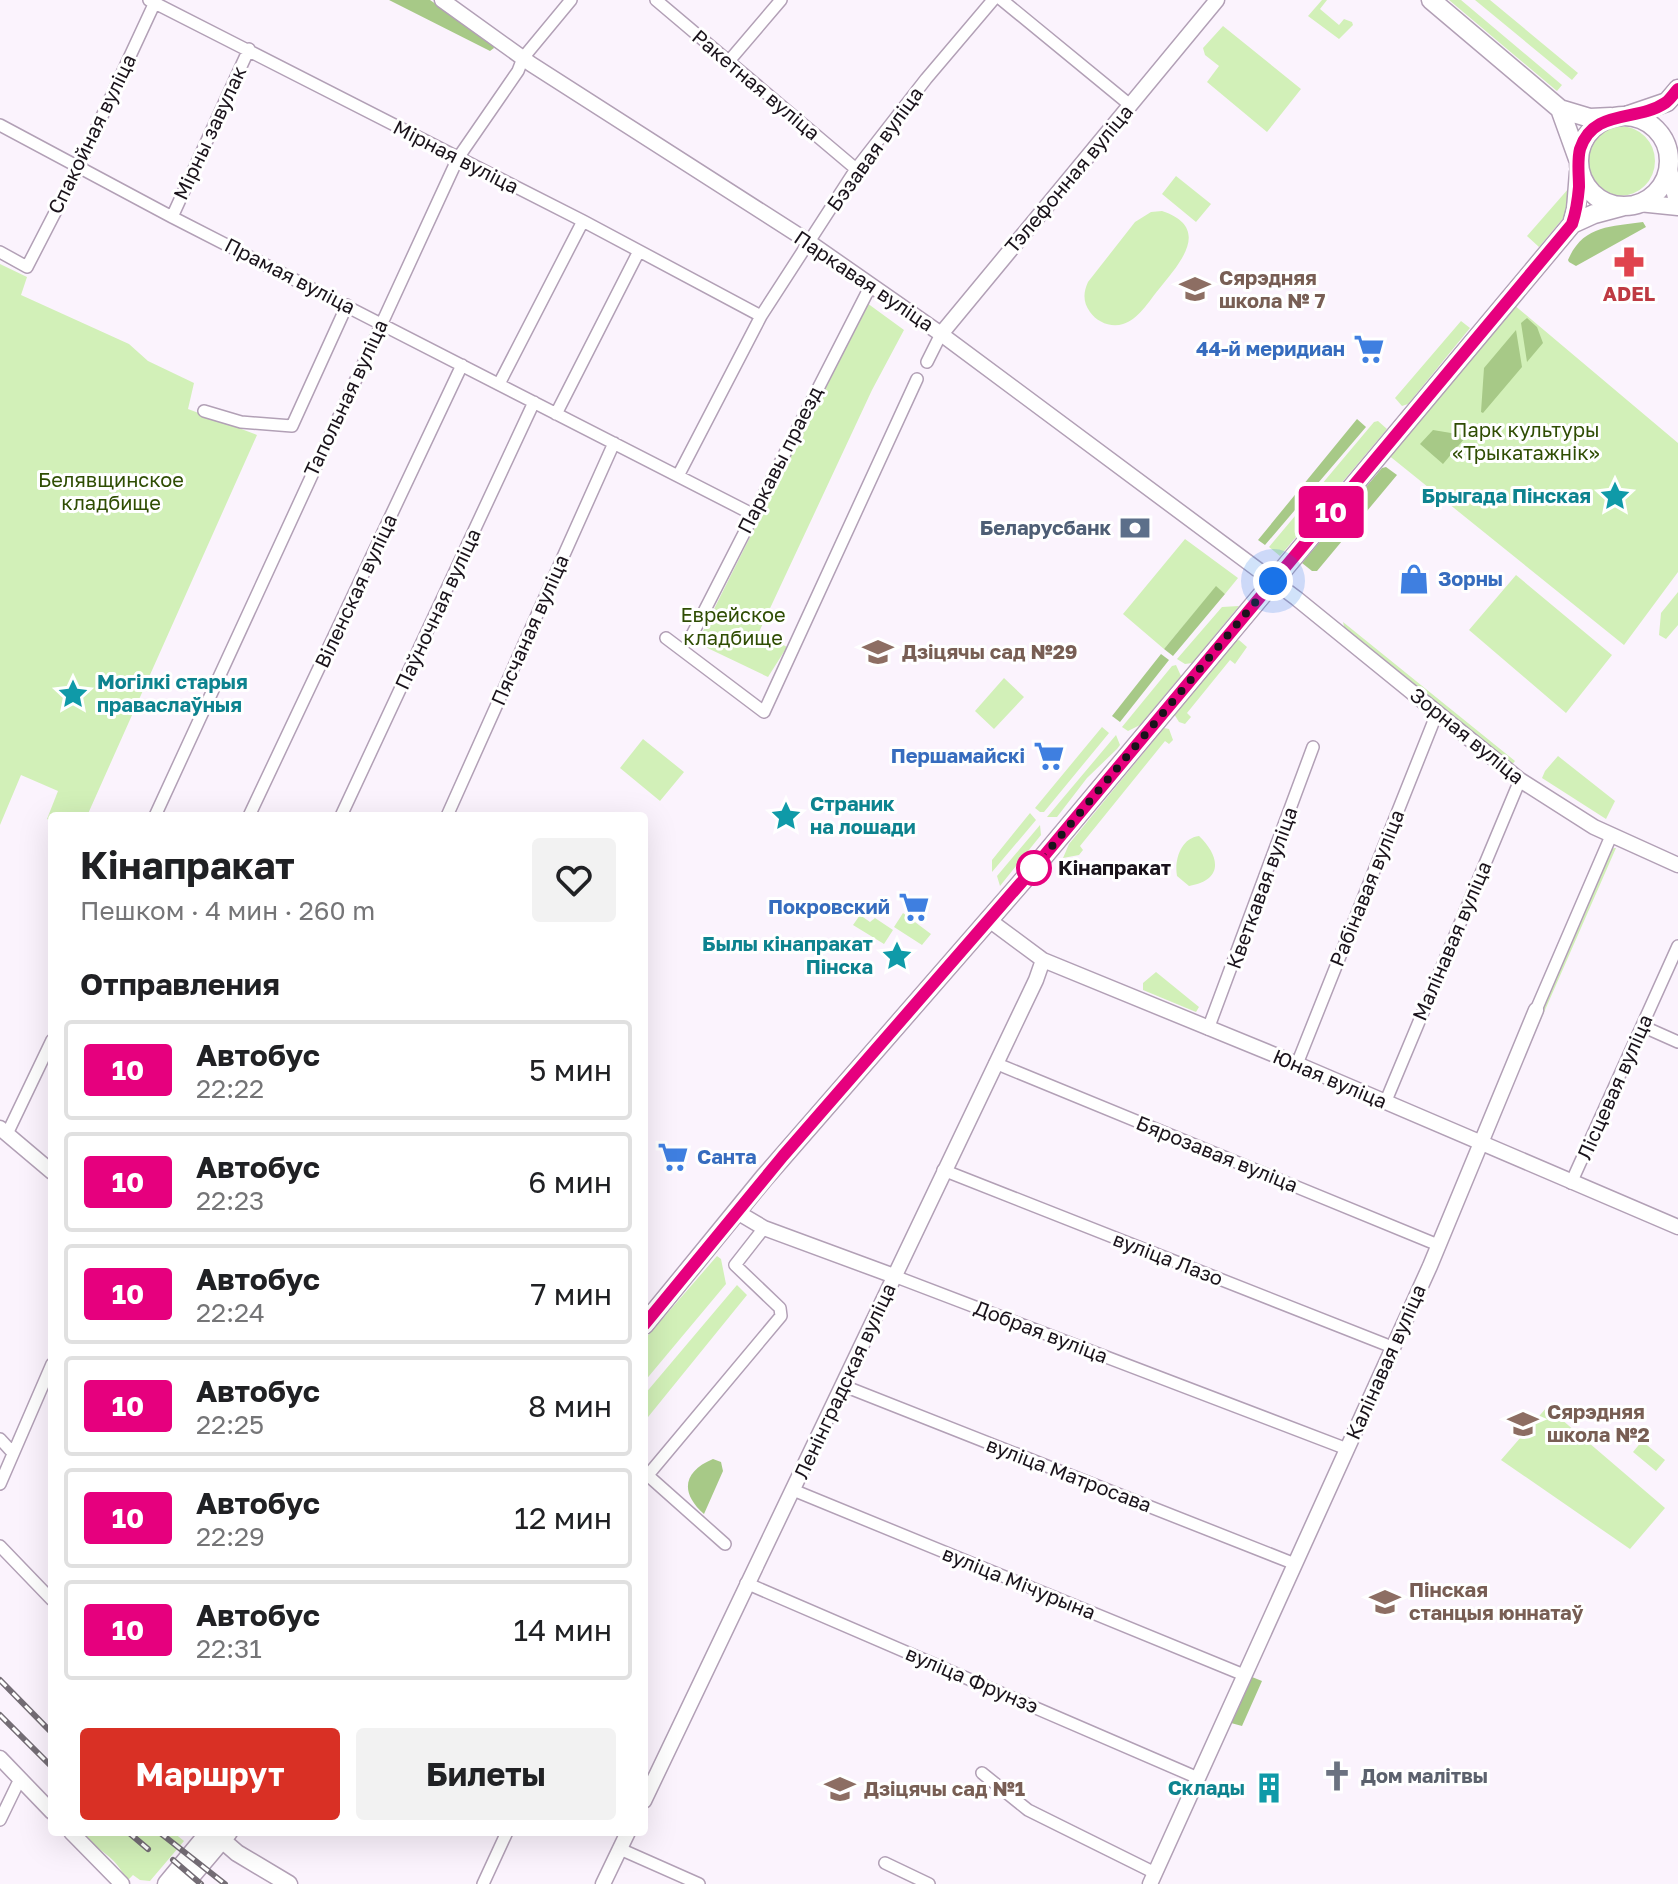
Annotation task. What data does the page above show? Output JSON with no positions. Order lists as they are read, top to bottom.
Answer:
{
  "streets": {
    "street": [
      "Ракетная вуліца",
      "Мірны завулак",
      "Спакойная вуліца",
      "Бэзавая вуліца",
      "Мірная вуліца",
      "Тэлефонная вуліца",
      "Прамая вуліца",
      "Паркавая вуліца",
      "Тапольная вуліца",
      "Паркавы праезд",
      "Віленская вуліца",
      "Паўночная вуліца",
      "Пясчаная вуліца",
      "Зорная вуліца",
      "Кветкавая вуліца",
      "Рабінавая вуліца",
      "Малінавая вуліца",
      "Юная вуліца",
      "Лісцевая вуліца",
      "Бярозавая вуліца",
      "вуліца Лазо",
      "Добрая вуліца",
      "Калінавая вуліца",
      "Ленінградская вуліца",
      "вуліца Матросава",
      "вуліца Мічурына",
      "вуліца Фрунзэ"
    ]
  },
  "crossings": [
    ["Ракетная вуліца", "Бэзавая вуліца"],
    ["Мірны завулак", "Мірная вуліца"],
    ["Мірны завулак", "Прамая вуліца"],
    ["Спакойная вуліца", "Мірная вуліца"],
    ["Спакойная вуліца", "Прамая вуліца"],
    ["Бэзавая вуліца", "Мірная вуліца"],
    ["Бэзавая вуліца", "Прамая вуліца"],
    ["Бэзавая вуліца", "Паркавая вуліца"],
    ["Мірная вуліца", "Тапольная вуліца"],
    ["Тэлефонная вуліца", "Паркавая вуліца"],
    ["Прамая вуліца", "Тапольная вуліца"],
    ["Прамая вуліца", "Паркавы праезд"],
    ["Прамая вуліца", "Віленская вуліца"],
    ["Прамая вуліца", "Паўночная вуліца"],
    ["Прамая вуліца", "Пясчаная вуліца"],
    ["Паркавая вуліца", "Тапольная вуліца"],
    ["Паркавая вуліца", "Паркавы праезд"],
    ["Паркавая вуліца", "Зорная вуліца"],
    ["Зорная вуліца", "Рабінавая вуліца"],
    ["Зорная вуліца", "Малінавая вуліца"],
    ["Зорная вуліца", "Калінавая вуліца"],
    ["Кветкавая вуліца", "Юная вуліца"],
    ["Рабінавая вуліца", "Юная вуліца"],
    ["Малінавая вуліца", "Юная вуліца"],
    ["Юная вуліца", "Лісцевая вуліца"],
    ["Юная вуліца", "Калінавая вуліца"],
    ["Юная вуліца", "Ленінградская вуліца"],
    ["Бярозавая вуліца", "Калінавая вуліца"],
    ["Бярозавая вуліца", "Ленінградская вуліца"],
    ["вуліца Лазо", "Калінавая вуліца"],
    ["вуліца Лазо", "Ленінградская вуліца"],
    ["Добрая вуліца", "Калінавая вуліца"],
    ["Добрая вуліца", "Ленінградская вуліца"],
    ["Калінавая вуліца", "вуліца Матросава"],
    ["Калінавая вуліца", "вуліца Мічурына"],
    ["Калінавая вуліца", "вуліца Фрунзэ"],
    ["Ленінградская вуліца", "вуліца Матросава"],
    ["Ленінградская вуліца", "вуліца Мічурына"],
    ["Ленінградская вуліца", "вуліца Фрунзэ"]
  ],
  "parks": ["Парк культуры «Трыкатажнік»", "Белявщинское кладбище", "Еврейское кладбище"],
  "places": {
    "pharmacy": ["ADEL"],
    "school or university": [
      "Сярэдняя школа № 7",
      "Дзіцячы сад №29",
      "Сярэдняя школа №2",
      "Пінская станцыя юннатаў",
      "Дзіцячы сад №1"
    ],
    "supermarket": [
      "44-й меридиан",
      "Першамайскі",
      "Покровский",
      "Санта"
    ],
    "place": [
      "Брыгада Пінская",
      "Могілкі старыя праваслаўныя",
      "Страник на лошади",
      "Былы кінапракат Пінска"
    ],
    "bank": ["Беларусбанк"],
    "shop": ["Зорны"],
    "other": ["Кінапракат"],
    "church": ["Дом малітвы"],
    "building": ["Склады"]
  },
  "lines": ["bus line 10"],
  "page": {
    "on_map": "10",
    "heading": [
      ["Кінапракат", "Пешком · 4 мин · 260 m"],
      "Отправления"
    ],
    "list": [
      {
        "mark": "10",
        "name": "Автобус",
        "note": "22:22",
        "value": "5 мин"
      },
      {
        "mark": "10",
        "name": "Автобус",
        "note": "22:23",
        "value": "6 мин"
      },
      {
        "mark": "10",
        "name": "Автобус",
        "note": "22:24",
        "value": "7 мин"
      },
      {
        "mark": "10",
        "name": "Автобус",
        "note": "22:25",
        "value": "8 мин"
      },
      {
        "mark": "10",
        "name": "Автобус",
        "note": "22:29",
        "value": "12 мин"
      },
      {
        "mark": "10",
        "name": "Автобус",
        "note": "22:31",
        "value": "14 мин"
      }
    ],
    "buttons": ["Маршрут", "Билеты"]
  }
}
